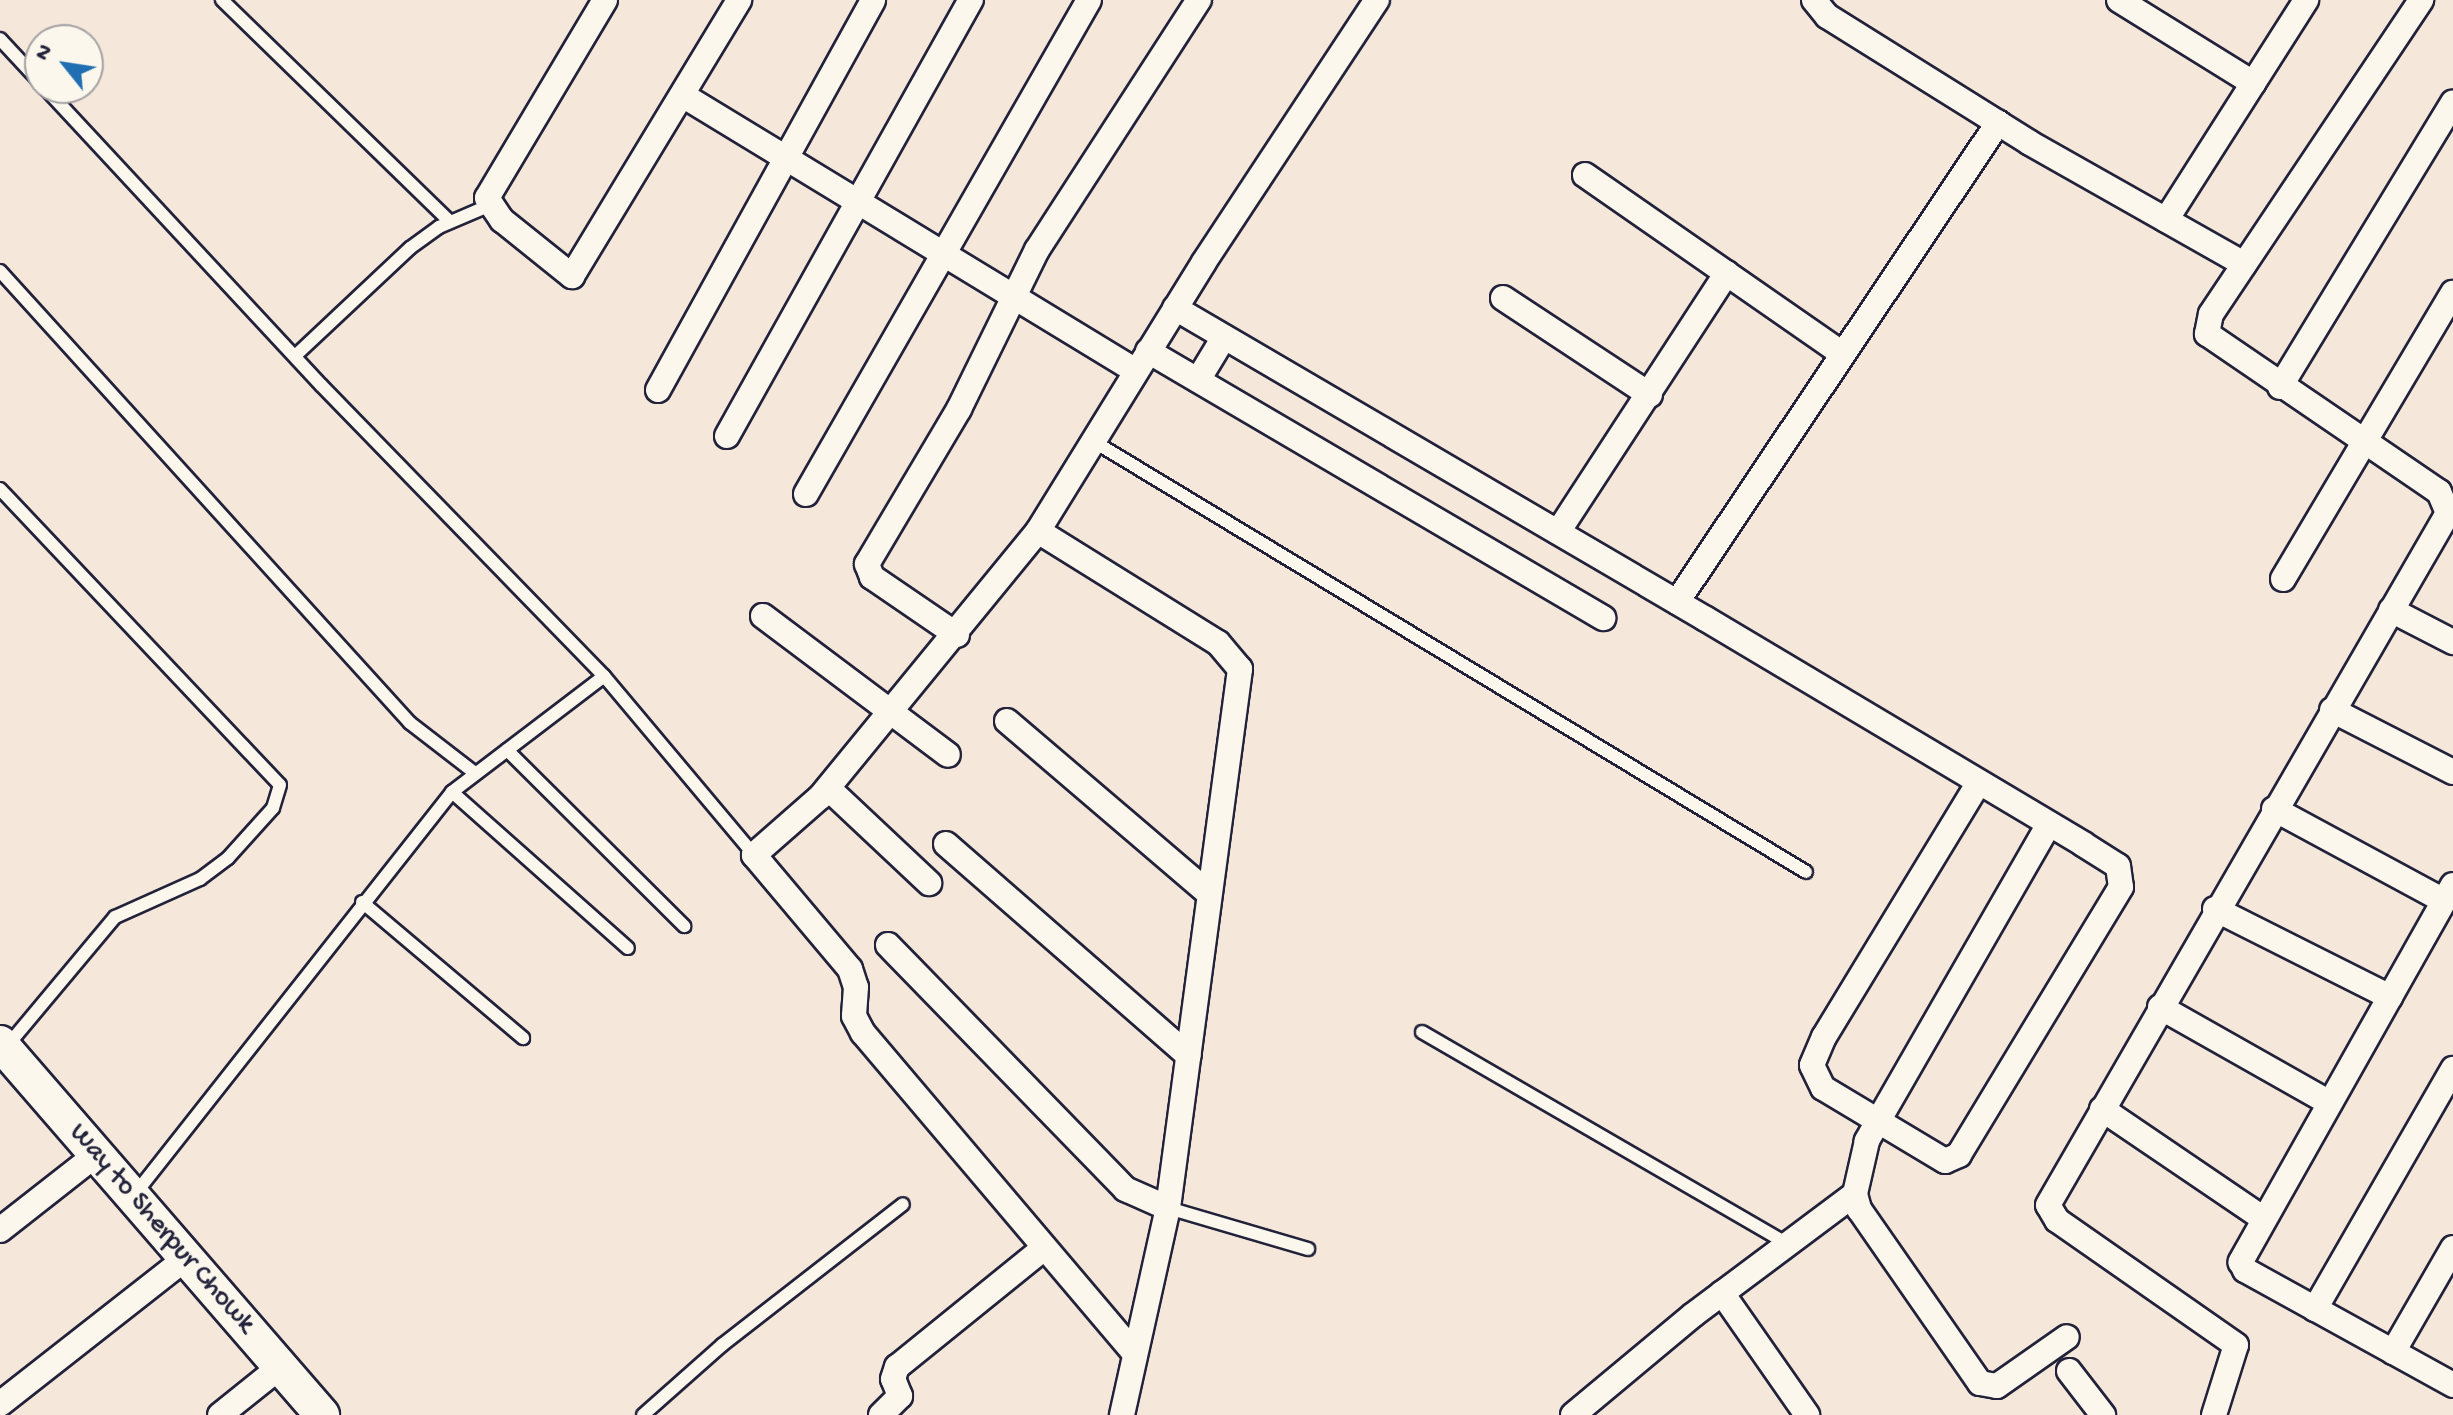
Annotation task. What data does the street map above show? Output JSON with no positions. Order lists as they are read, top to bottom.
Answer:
{
  "streets": {
    "street": ["Way to Sherpur Chowk"]
  },
  "north": "top left"
}
